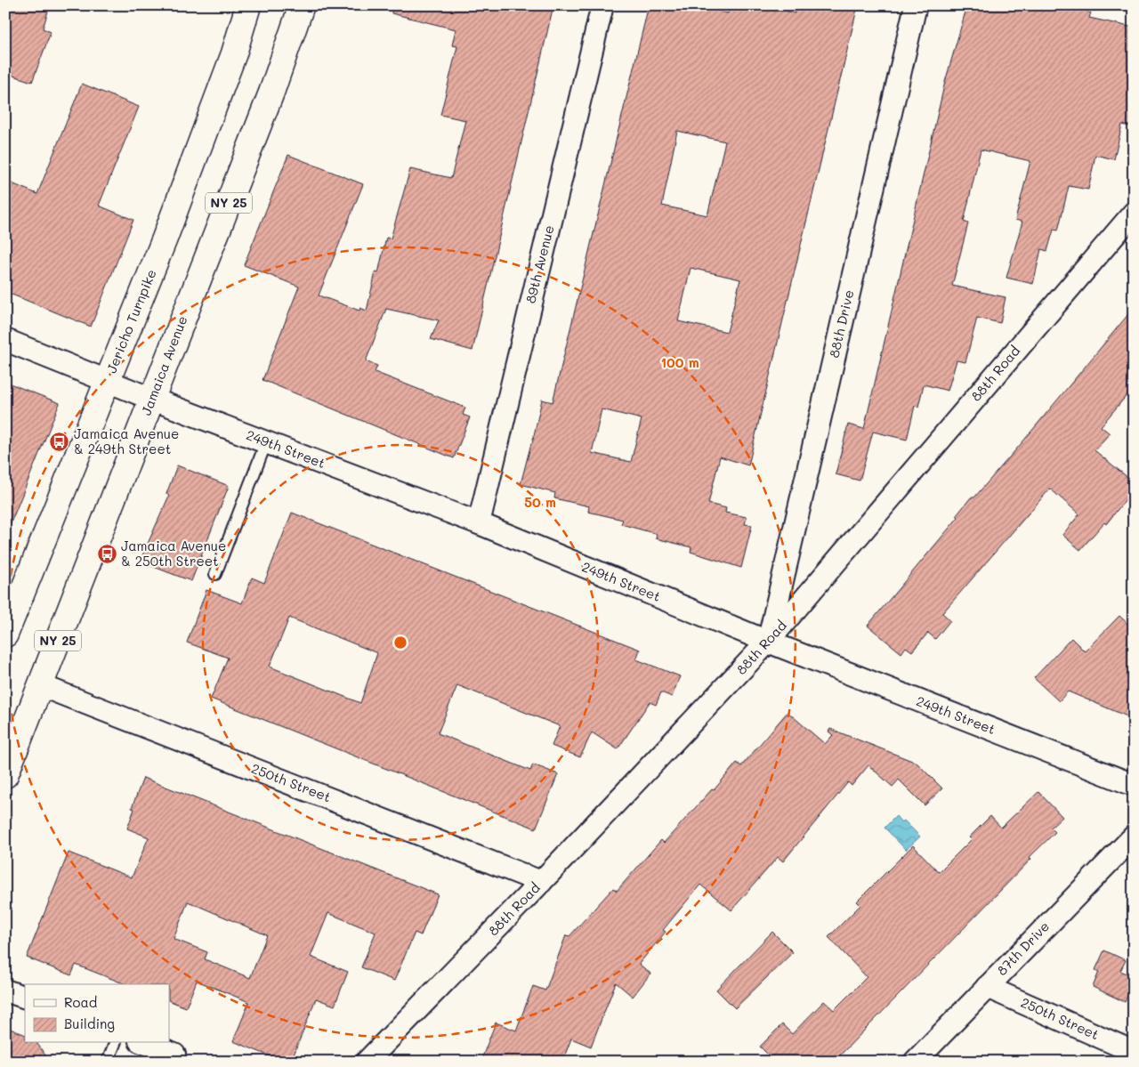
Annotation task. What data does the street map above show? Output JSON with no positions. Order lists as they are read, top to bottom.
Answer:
{
  "streets": {
    "main road": ["NY 25", "Jericho Turnpike", "Jamaica Avenue"],
    "street": [
      "89th Avenue",
      "88th Drive",
      "88th Road",
      "249th Street",
      "250th Street",
      "87th Drive"
    ]
  },
  "crossings": [
    ["89th Avenue", "249th Street"],
    ["Jericho Turnpike", "249th Street"],
    ["88th Drive", "88th Road"],
    ["88th Drive", "249th Street"],
    ["Jamaica Avenue", "249th Street"],
    ["Jamaica Avenue", "250th Street"],
    ["88th Road", "249th Street"],
    ["88th Road", "250th Street"],
    ["250th Street", "87th Drive"]
  ],
  "places": {
    "bus stop": ["Jamaica Avenue & 249th Street", "Jamaica Avenue & 250th Street"]
  },
  "legend": ["Road", "Building"],
  "rings": ["100 m", "50 m"]
}
